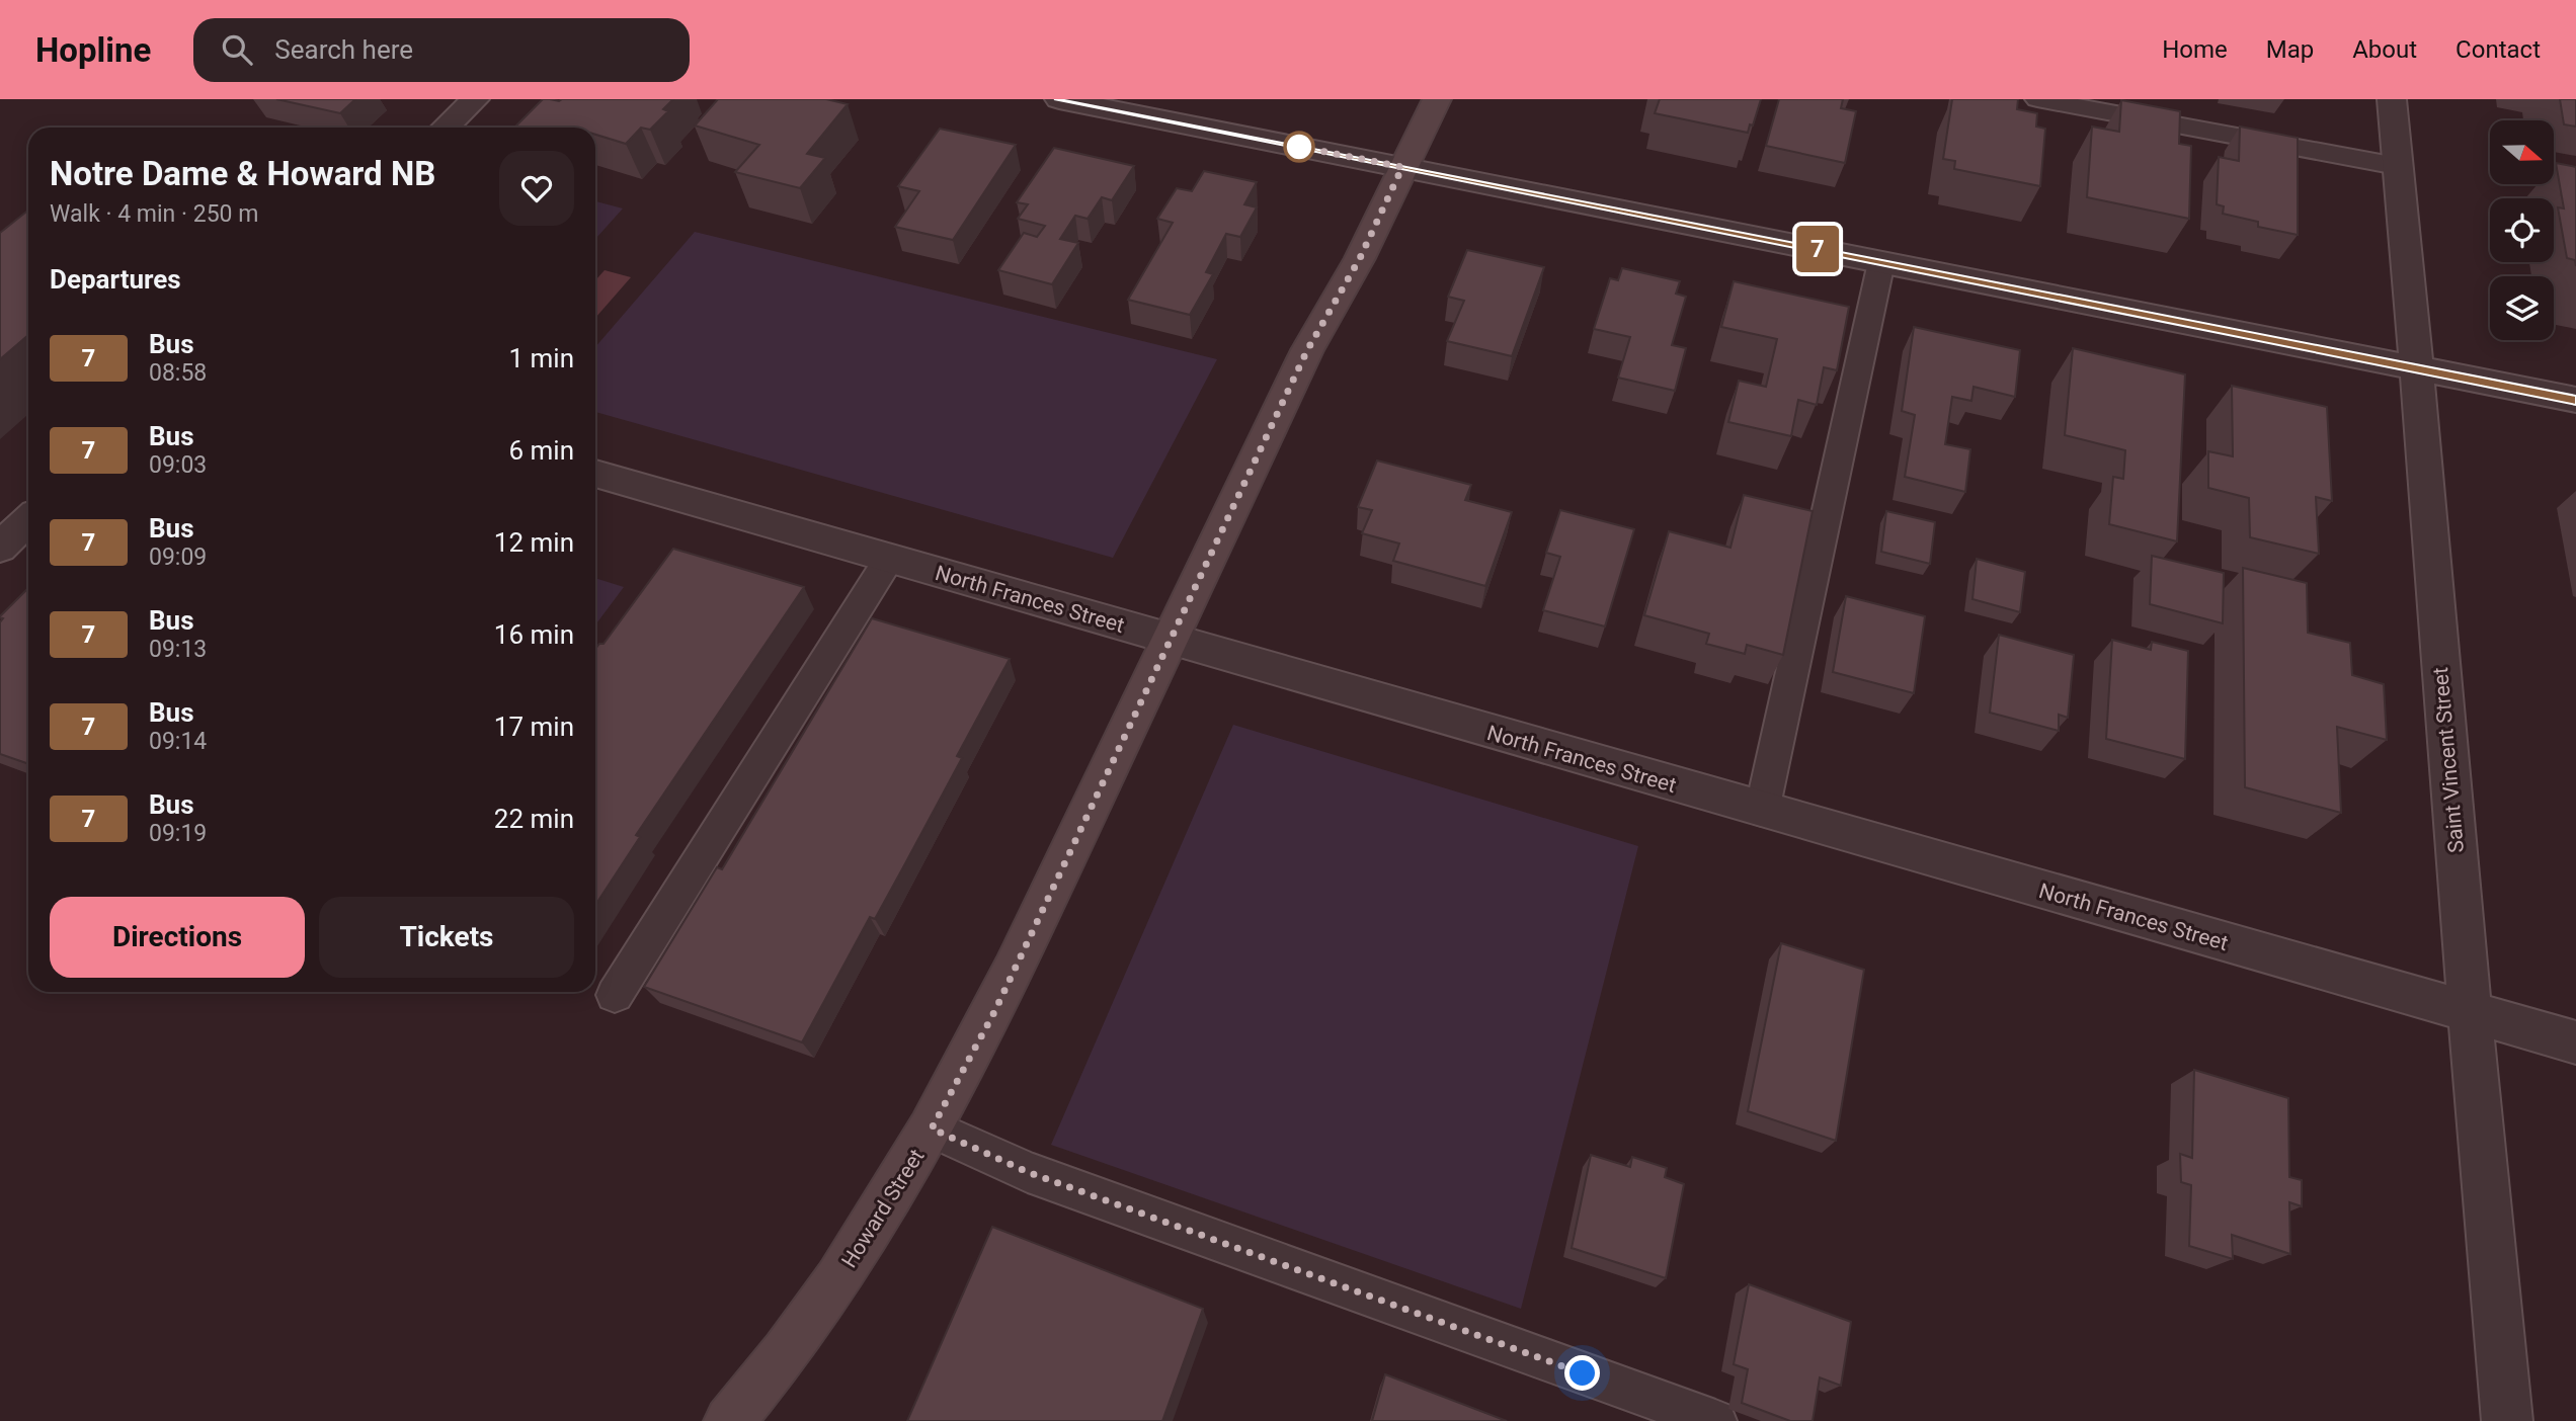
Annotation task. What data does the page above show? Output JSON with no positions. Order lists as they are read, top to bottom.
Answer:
{
  "streets": {
    "street": ["North Frances Street", "Saint Vincent Street", "Howard Street"]
  },
  "crossings": [
    ["North Frances Street", "Saint Vincent Street"],
    ["North Frances Street", "Howard Street"]
  ],
  "lines": ["bus line 7"],
  "north": "right",
  "page": {
    "header": "Hopline",
    "search": "Search here",
    "nav": [
      "Home",
      "Map",
      "About",
      "Contact"
    ],
    "on_map": "7",
    "heading": [
      ["Notre Dame & Howard NB", "Walk · 4 min · 250 m"],
      "Departures"
    ],
    "list": [
      {
        "mark": "7",
        "name": "Bus",
        "note": "08:58",
        "value": "1 min"
      },
      {
        "mark": "7",
        "name": "Bus",
        "note": "09:03",
        "value": "6 min"
      },
      {
        "mark": "7",
        "name": "Bus",
        "note": "09:09",
        "value": "12 min"
      },
      {
        "mark": "7",
        "name": "Bus",
        "note": "09:13",
        "value": "16 min"
      },
      {
        "mark": "7",
        "name": "Bus",
        "note": "09:14",
        "value": "17 min"
      },
      {
        "mark": "7",
        "name": "Bus",
        "note": "09:19",
        "value": "22 min"
      }
    ],
    "buttons": ["Directions", "Tickets"]
  }
}
